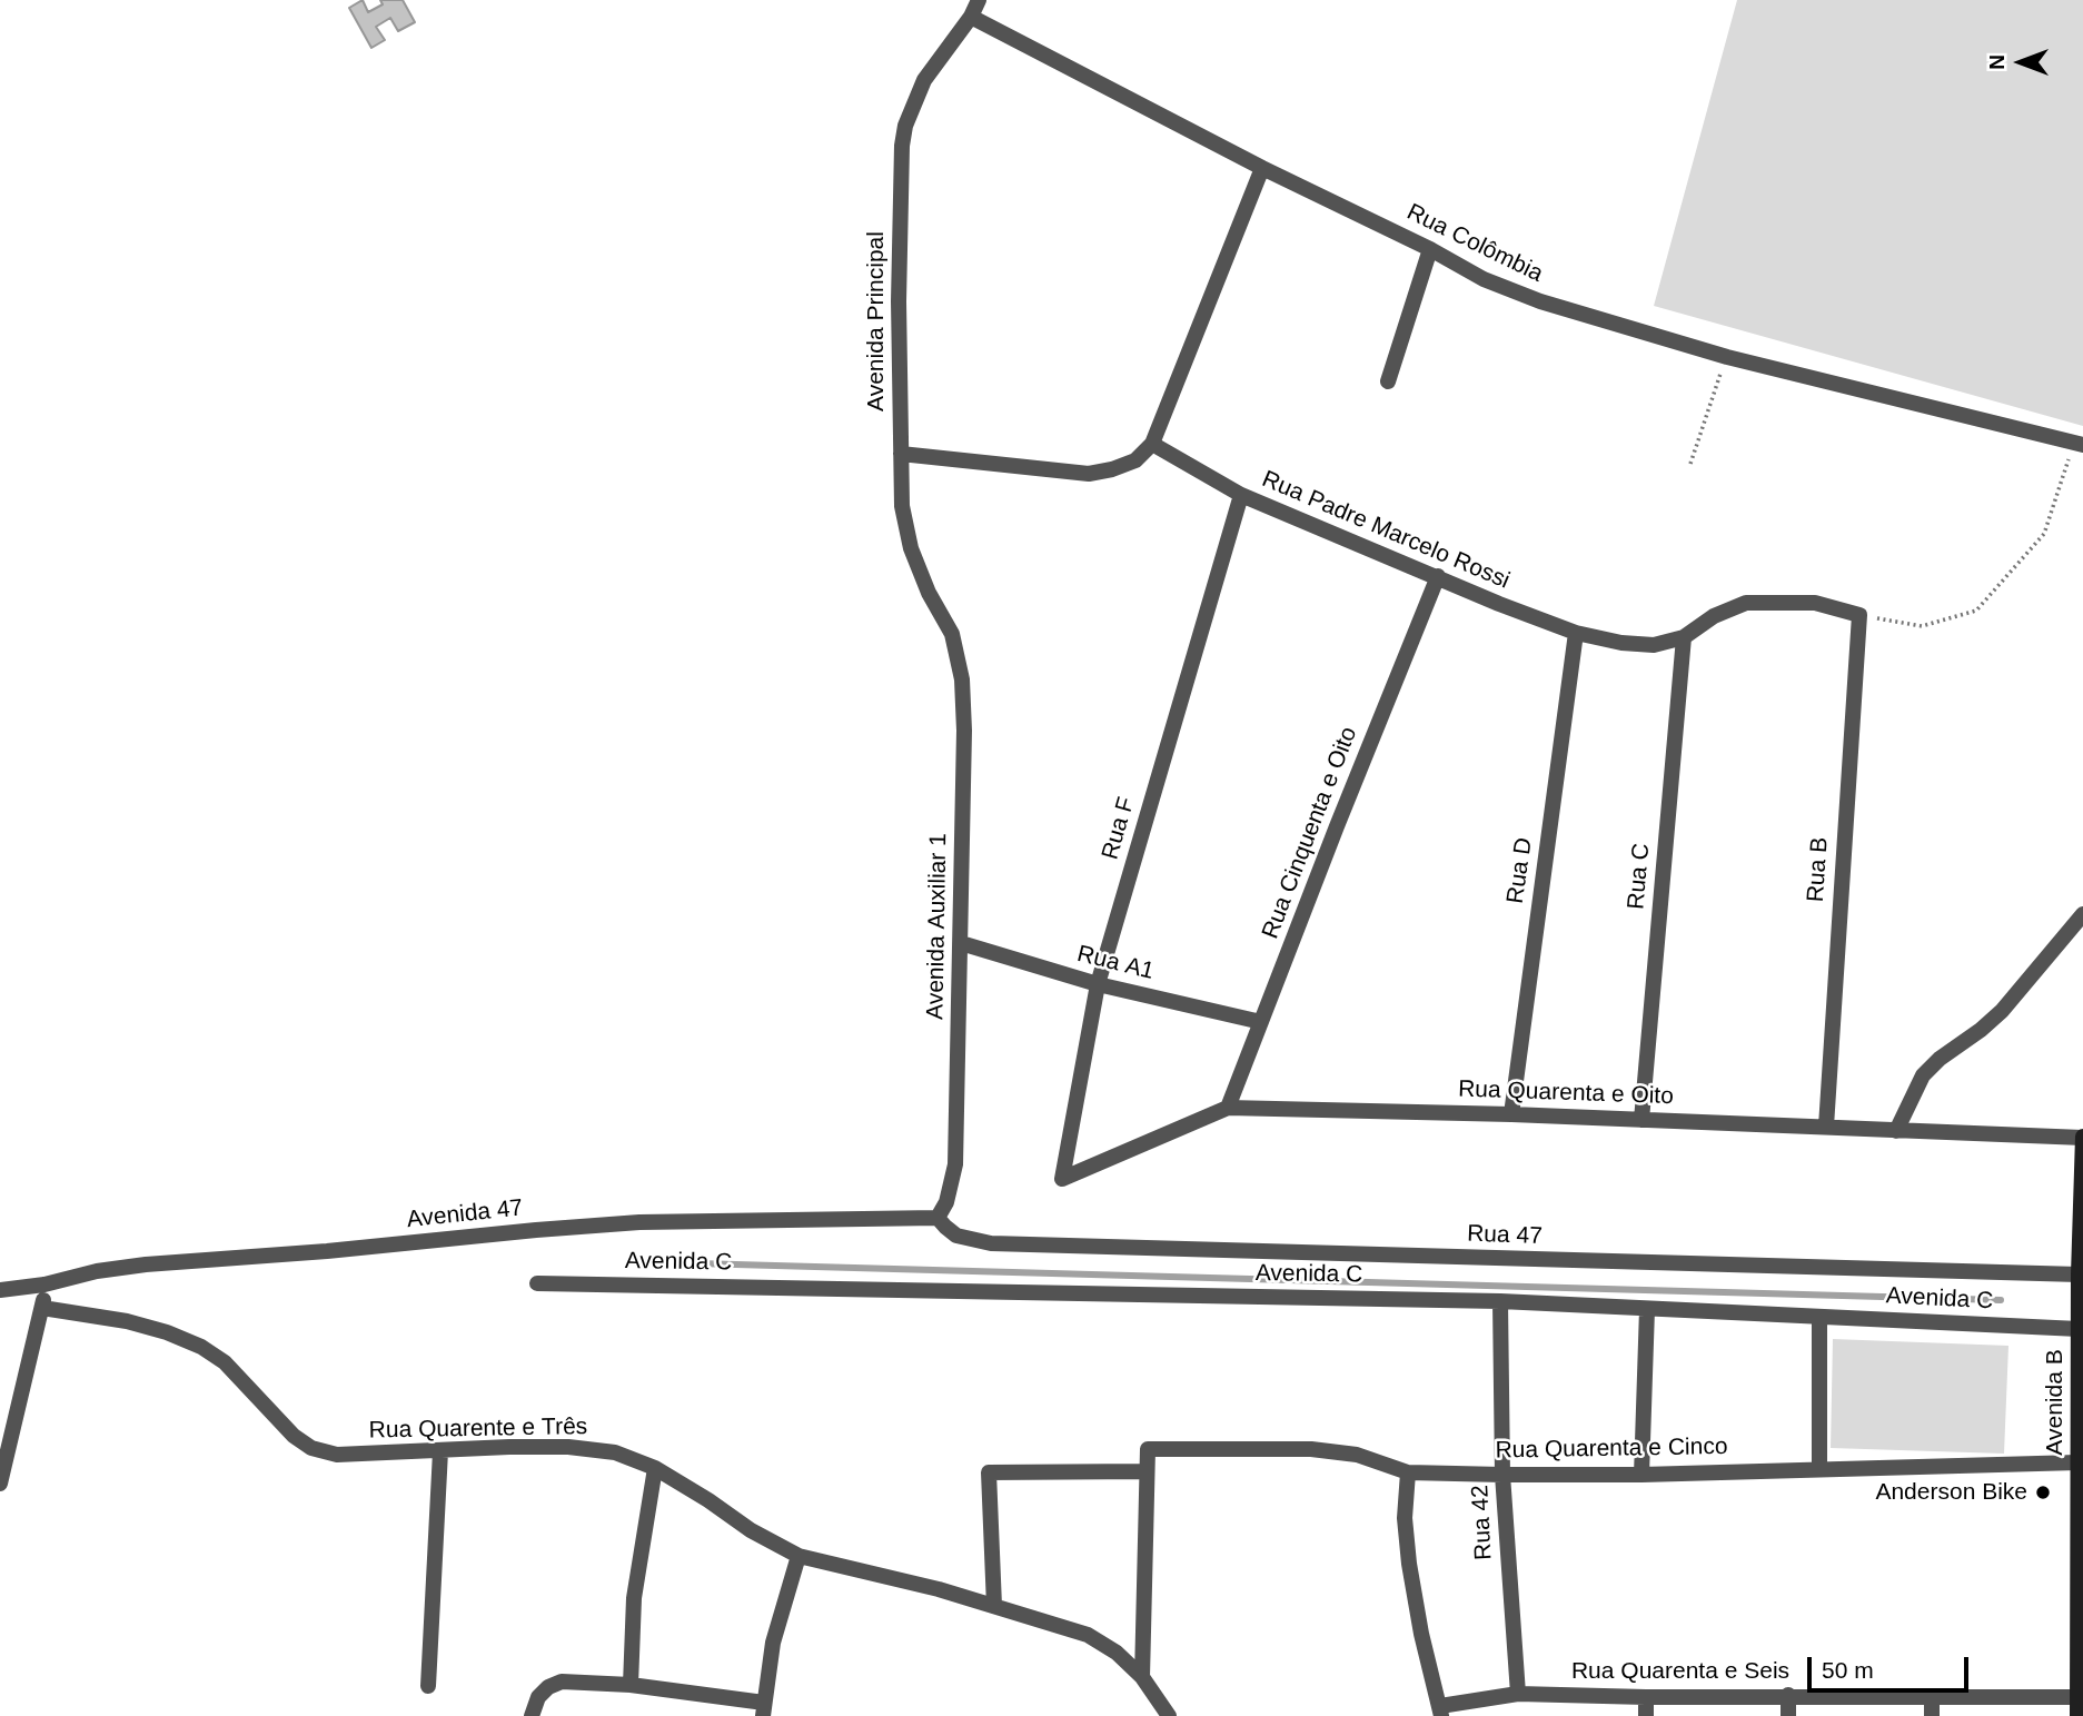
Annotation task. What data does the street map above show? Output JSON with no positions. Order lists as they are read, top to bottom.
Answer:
{
  "streets": {
    "street": [
      "Rua Colômbia",
      "Avenida Principal",
      "Rua Padre Marcelo Rossi",
      "Rua F",
      "Rua Cinquenta e Oito",
      "Rua B",
      "Rua D",
      "Rua C",
      "Avenida Auxiliar 1",
      "Rua A1",
      "Rua Quarenta e Oito",
      "Avenida 47",
      "Rua 47",
      "Avenida C",
      "Avenida B",
      "Rua Quarente e Três",
      "Rua Quarenta e Cinco",
      "Rua 42",
      "Rua Quarenta e Seis"
    ]
  },
  "crossings": [
    ["Rua Colômbia", "Avenida Principal"],
    ["Avenida Principal", "Avenida Auxiliar 1"],
    ["Rua Padre Marcelo Rossi", "Rua F"],
    ["Rua Padre Marcelo Rossi", "Rua Cinquenta e Oito"],
    ["Rua Padre Marcelo Rossi", "Rua B"],
    ["Rua Padre Marcelo Rossi", "Rua D"],
    ["Rua Padre Marcelo Rossi", "Rua C"],
    ["Rua F", "Rua A1"],
    ["Rua F", "Rua Quarenta e Oito"],
    ["Rua Cinquenta e Oito", "Rua A1"],
    ["Rua Cinquenta e Oito", "Rua Quarenta e Oito"],
    ["Rua B", "Rua Quarenta e Oito"],
    ["Rua D", "Rua Quarenta e Oito"],
    ["Rua C", "Rua Quarenta e Oito"],
    ["Avenida Auxiliar 1", "Rua A1"],
    ["Avenida Auxiliar 1", "Avenida 47"],
    ["Avenida Auxiliar 1", "Rua 47"],
    ["Rua Quarenta e Oito", "Avenida B"],
    ["Avenida 47", "Rua 47"],
    ["Rua 47", "Avenida B"],
    ["Avenida C", "Avenida B"],
    ["Avenida C", "Rua 42"],
    ["Avenida B", "Rua Quarenta e Cinco"],
    ["Avenida B", "Rua Quarenta e Seis"],
    ["Rua Quarenta e Cinco", "Rua 42"],
    ["Rua 42", "Rua Quarenta e Seis"]
  ],
  "places": ["Anderson Bike"],
  "scale_bar": "50 m",
  "north": "left"
}
